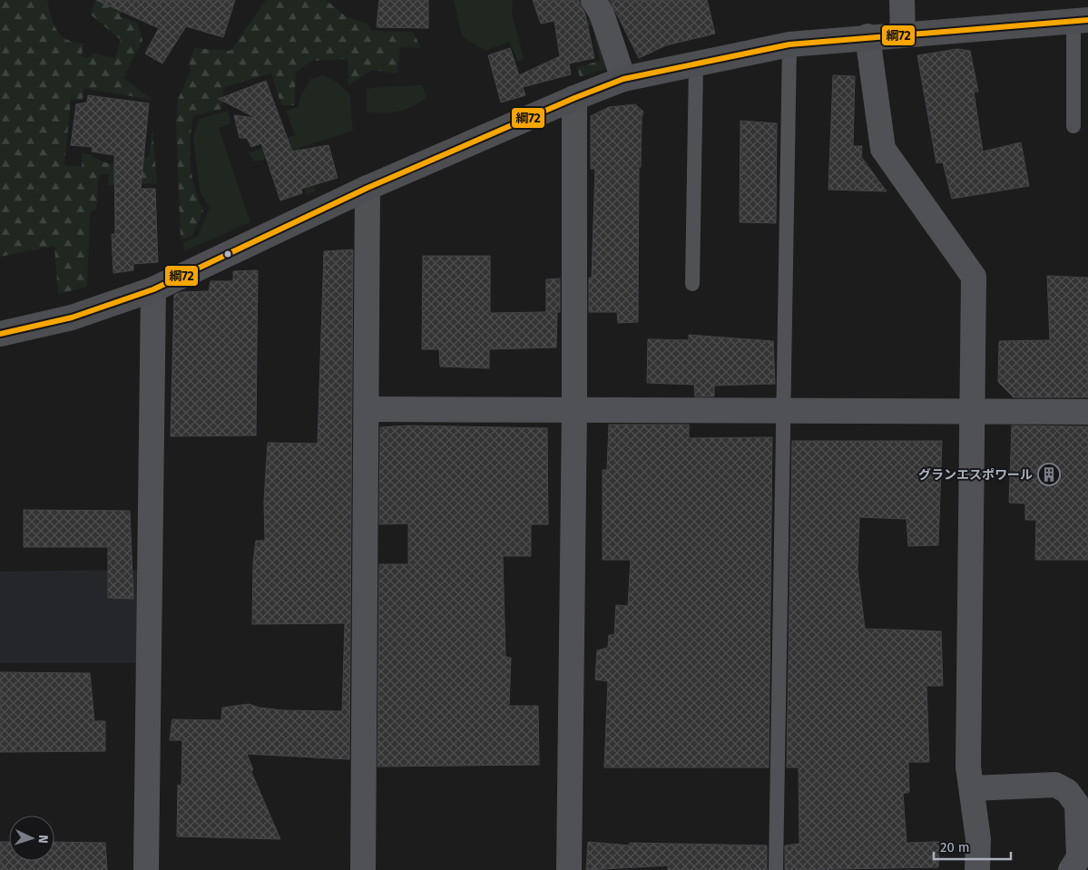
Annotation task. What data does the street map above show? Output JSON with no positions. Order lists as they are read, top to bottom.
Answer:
{
  "places": {
    "building": ["グランエスポワール"]
  },
  "lines": ["transit line 綱72"],
  "scale_bar": "20 m",
  "north": "right"
}
